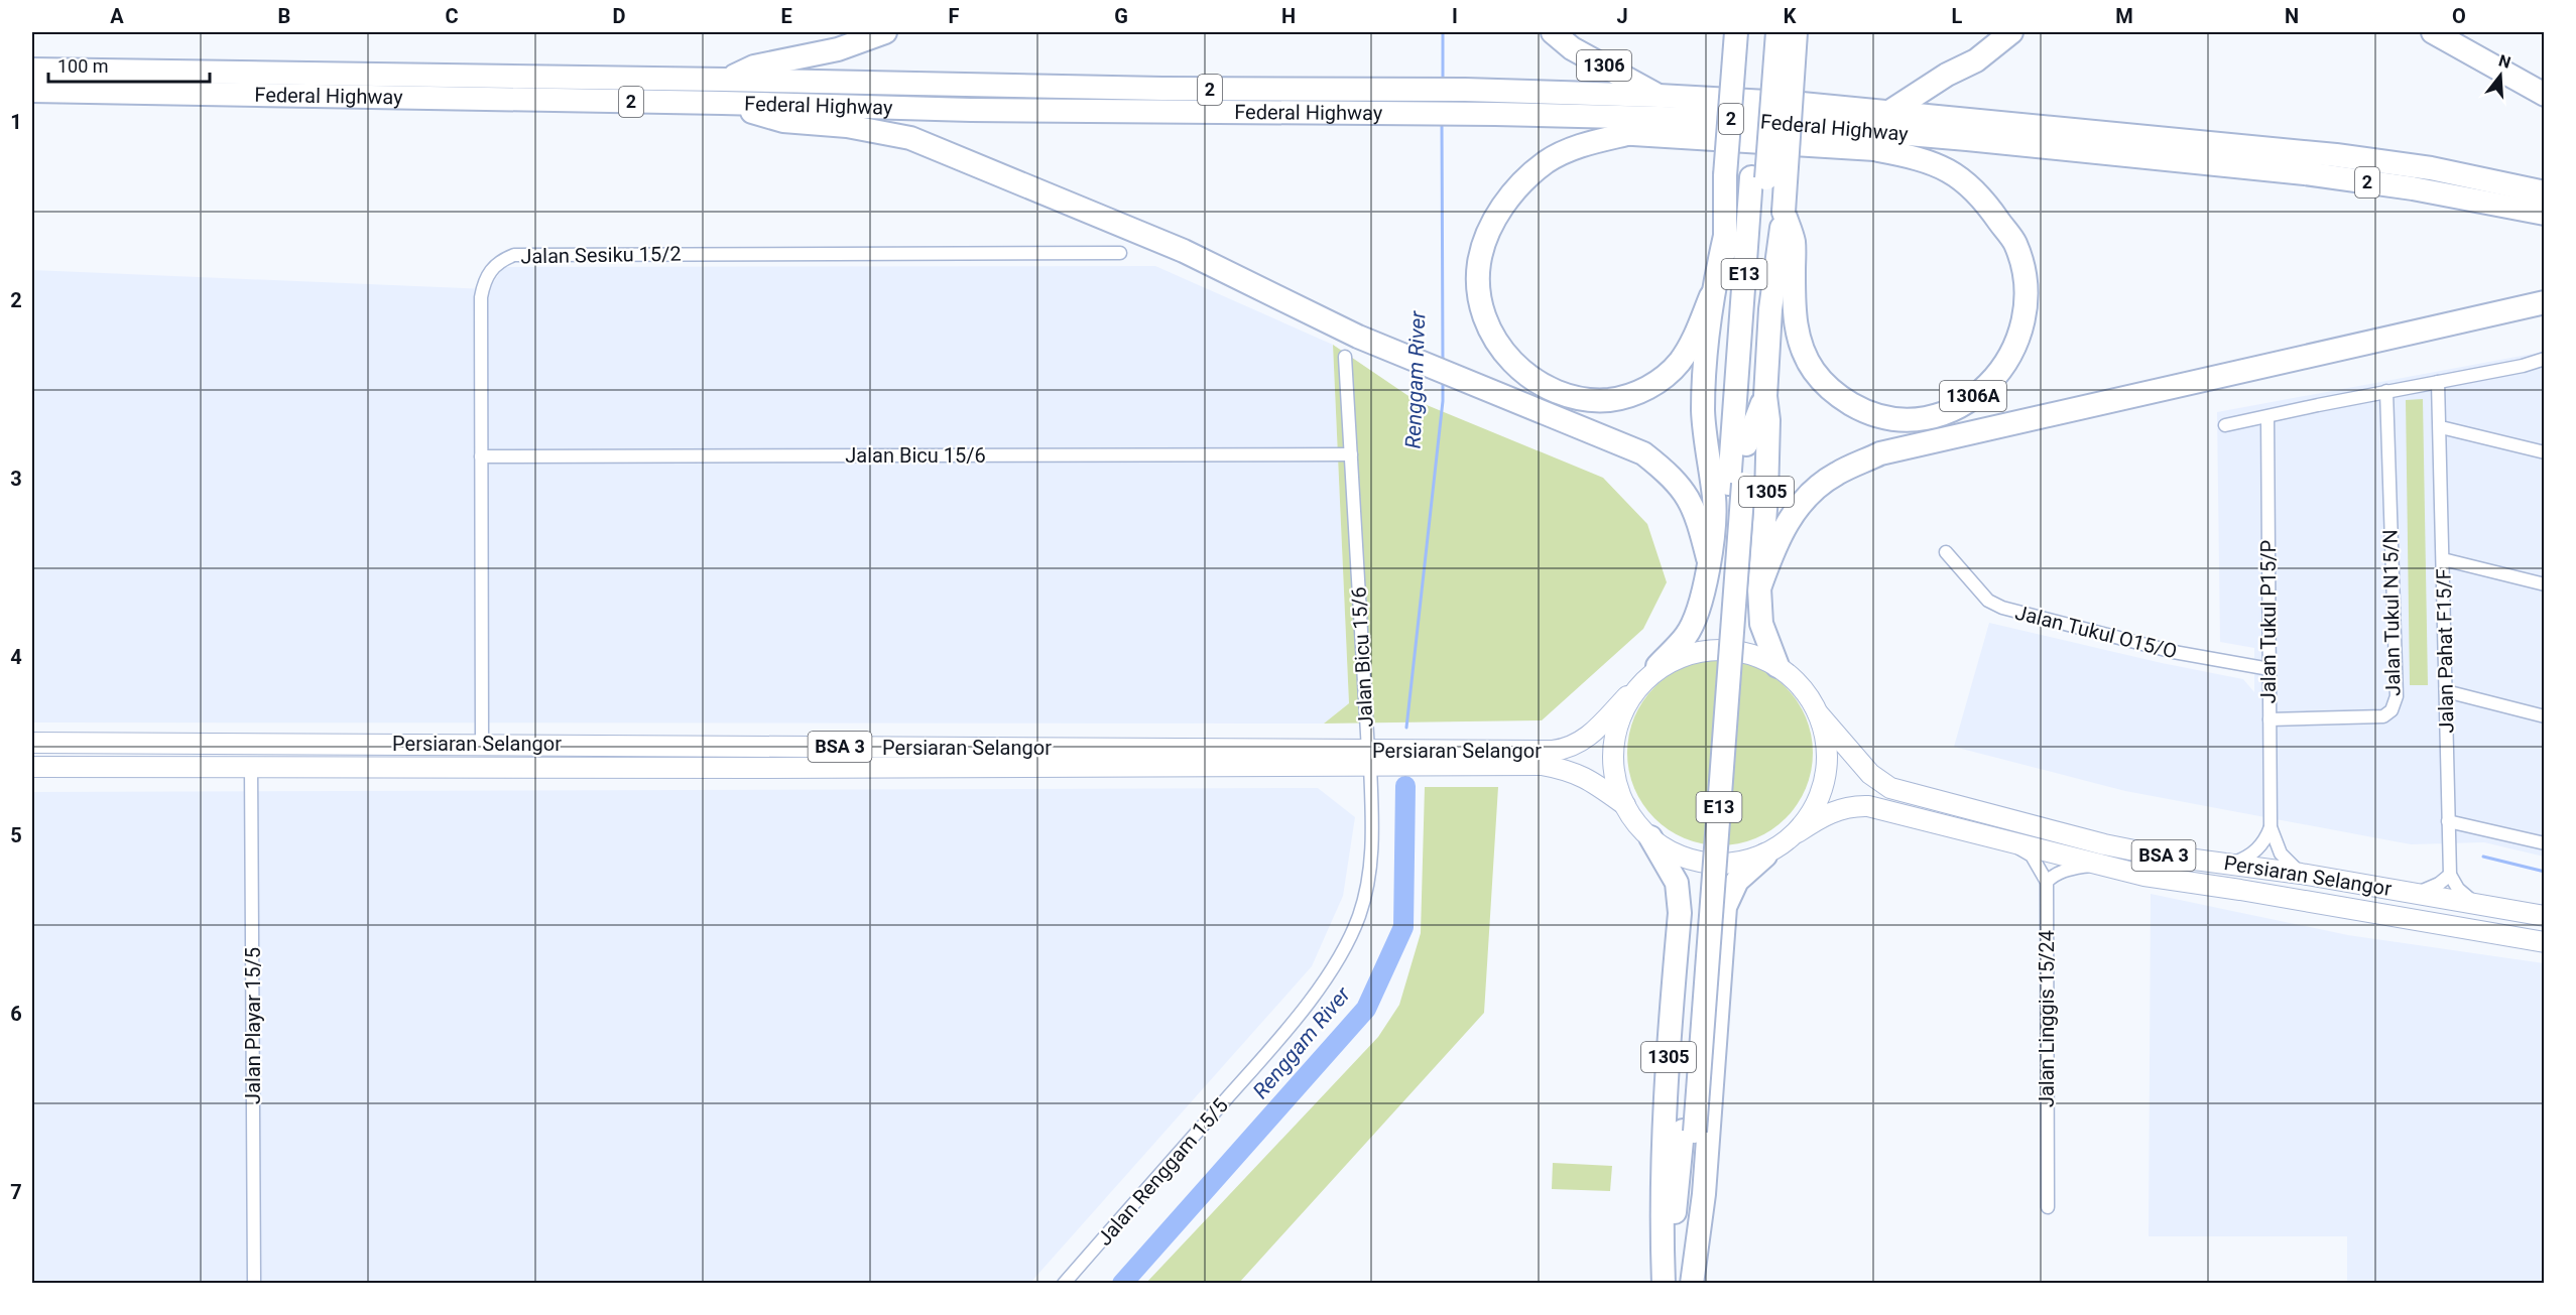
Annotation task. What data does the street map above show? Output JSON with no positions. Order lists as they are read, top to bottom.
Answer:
{
  "streets": {
    "highway": [
      "1306",
      "2",
      "Federal Highway",
      "E13",
      "1306A",
      "1305"
    ],
    "main road": ["Persiaran Selangor", "BSA 3"],
    "street": [
      "Jalan Sesiku 15/2",
      "Jalan Bicu 15/6",
      "Jalan Tukul N15/N",
      "Jalan Tukul P15/P",
      "Jalan Tukul O15/O",
      "Jalan Pahat F15/F",
      "Jalan Linggis 15/24",
      "Jalan Playar 15/5",
      "Jalan Renggam 15/5"
    ]
  },
  "crossings": [
    ["1306", "Federal Highway"],
    ["Jalan Sesiku 15/2", "Jalan Bicu 15/6"],
    ["Jalan Sesiku 15/2", "Persiaran Selangor"],
    ["Jalan Bicu 15/6", "Persiaran Selangor"],
    ["Jalan Bicu 15/6", "Jalan Renggam 15/5"],
    ["1305", "Persiaran Selangor"],
    ["Jalan Tukul N15/N", "Jalan Tukul P15/P"],
    ["Jalan Tukul P15/P", "Jalan Tukul O15/O"],
    ["Persiaran Selangor", "Jalan Playar 15/5"],
    ["Persiaran Selangor", "Jalan Renggam 15/5"]
  ],
  "water": ["Renggam River"],
  "scale_bar": "100 m",
  "north": "top",
  "grid": {
    "columns": [
      "A",
      "B",
      "C",
      "D",
      "E",
      "F",
      "G",
      "H",
      "I",
      "J",
      "K",
      "L",
      "M",
      "N",
      "O"
    ],
    "rows": [
      "1",
      "2",
      "3",
      "4",
      "5",
      "6",
      "7"
    ]
  }
}
